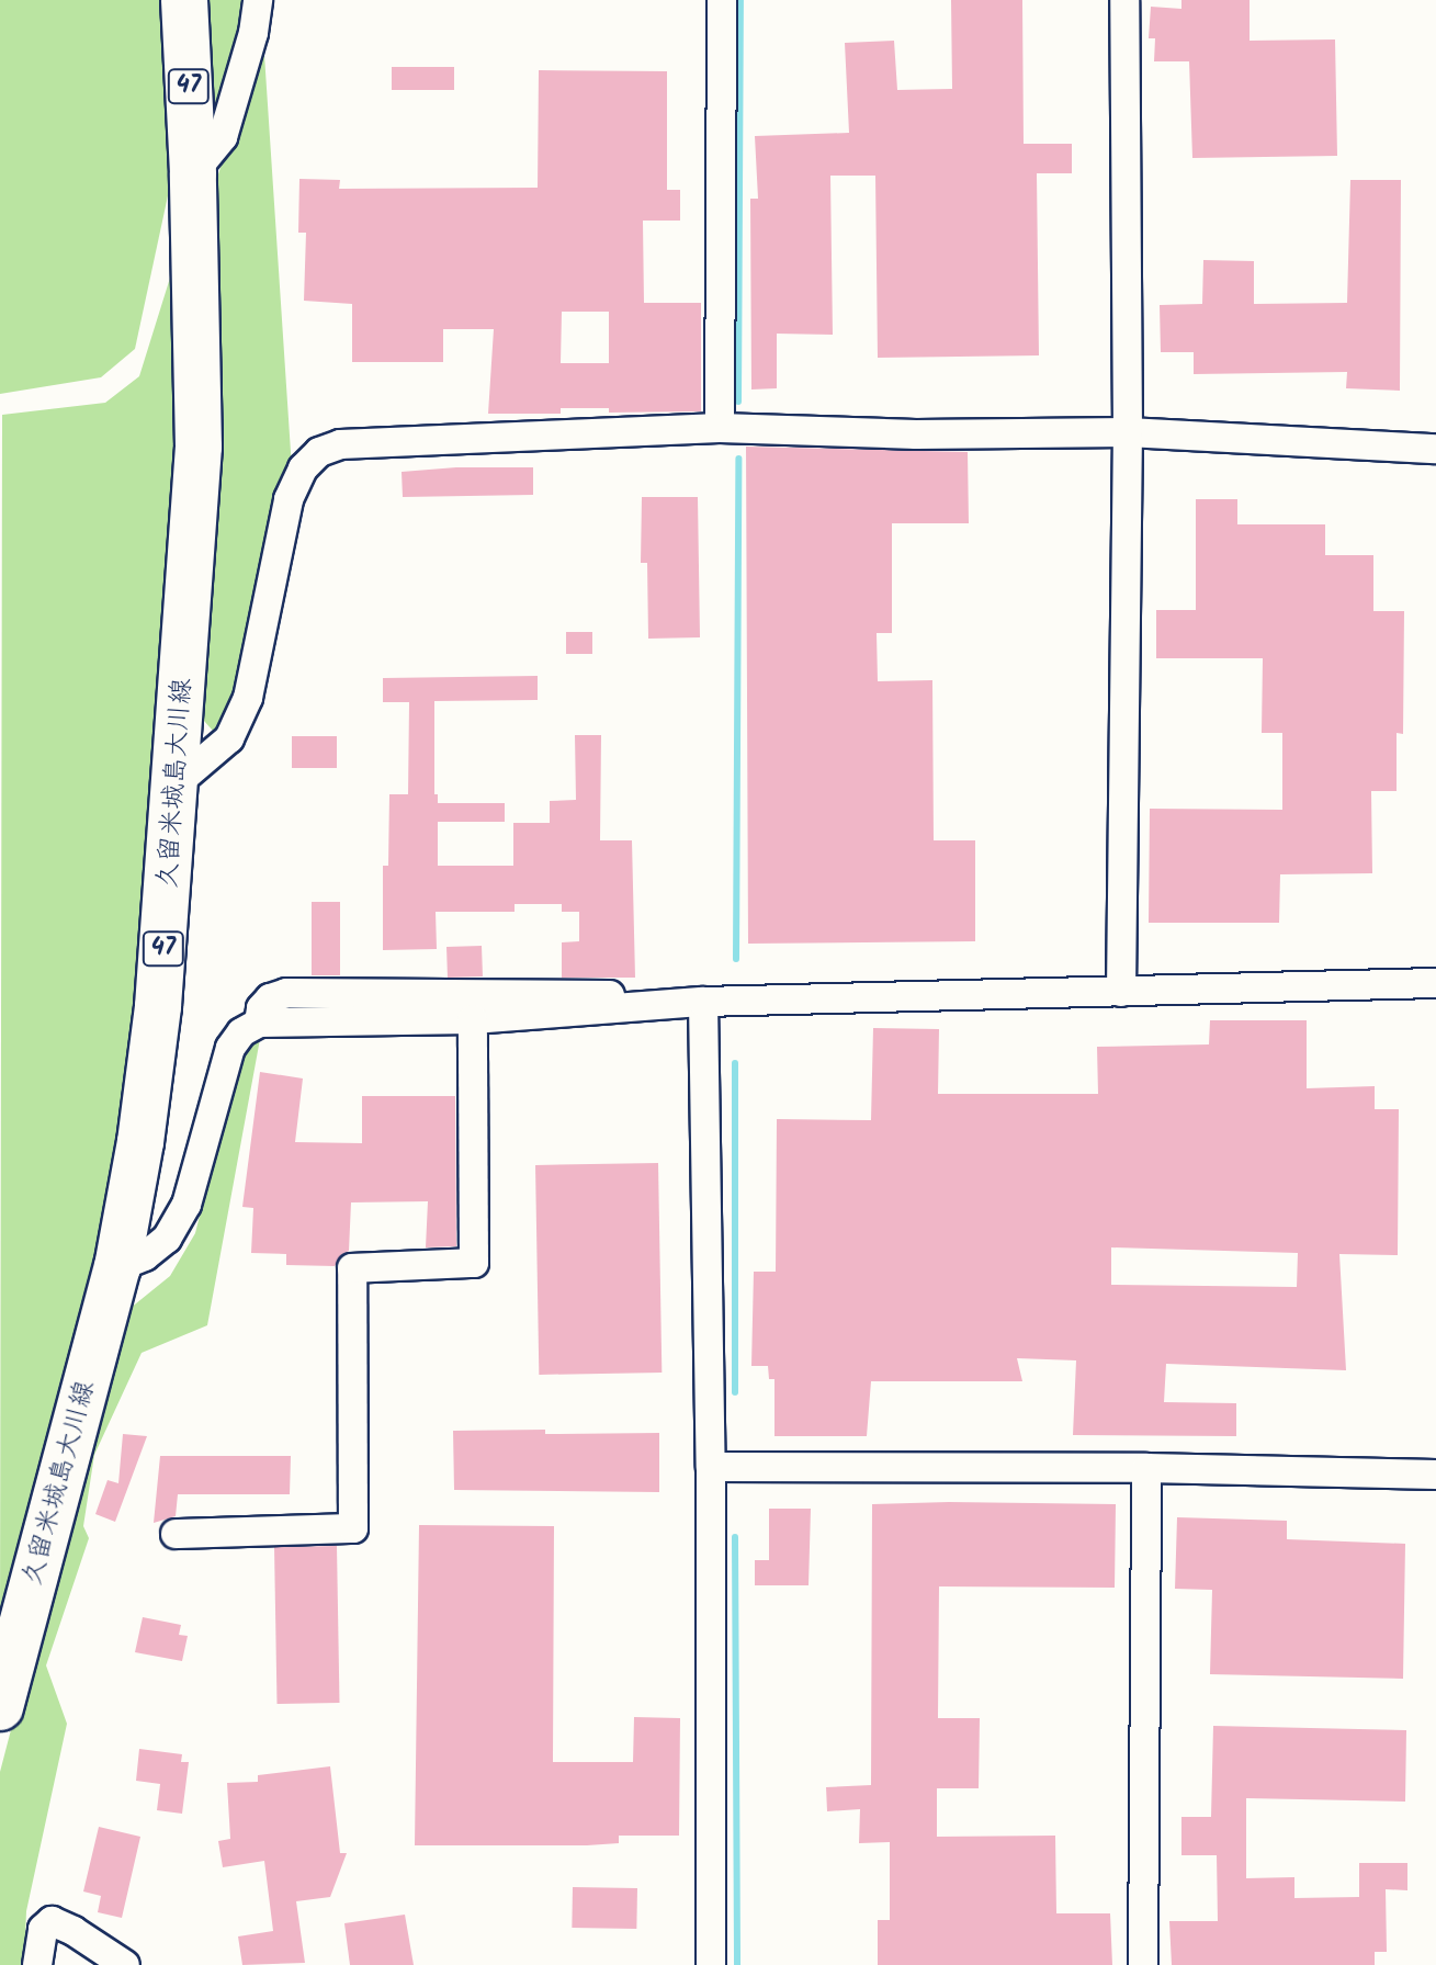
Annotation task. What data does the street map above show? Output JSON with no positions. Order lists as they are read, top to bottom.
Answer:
{
  "streets": {
    "main road": ["47", "久留米城島大川線"]
  }
}
